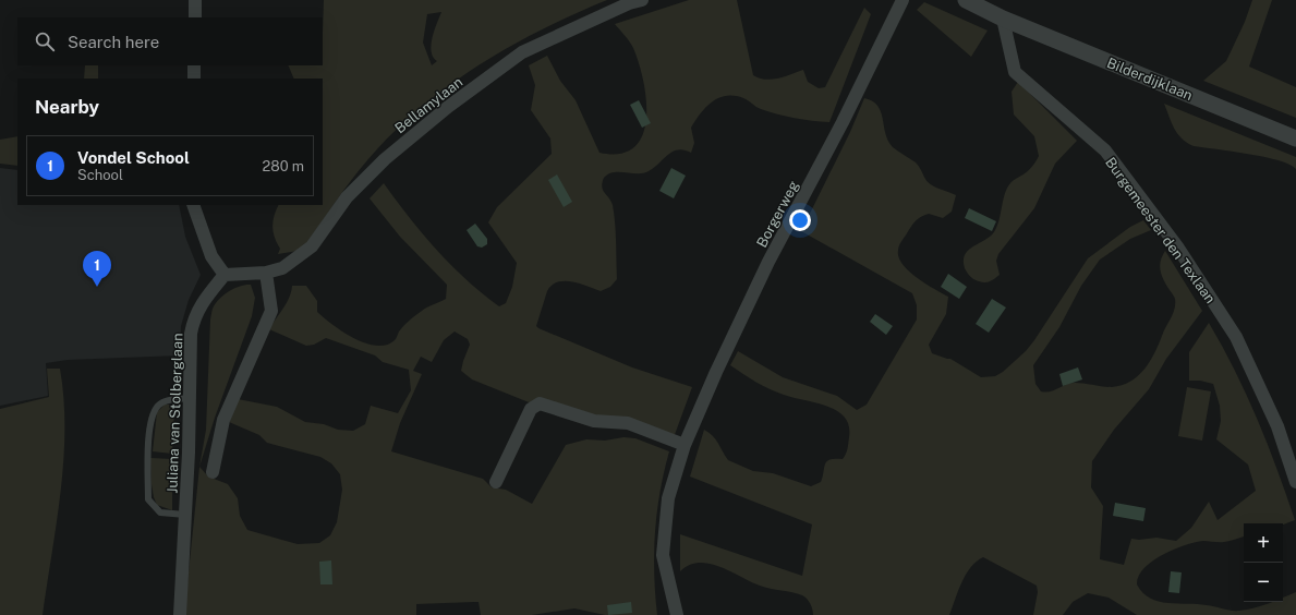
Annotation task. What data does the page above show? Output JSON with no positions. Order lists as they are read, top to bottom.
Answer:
{
  "streets": {
    "street": [
      "Bilderdijklaan",
      "Bellamylaan",
      "Borgerweg",
      "Burgemeester den Texlaan",
      "Juliana van Stolberglaan"
    ]
  },
  "crossings": [
    ["Bilderdijklaan", "Burgemeester den Texlaan"],
    ["Bellamylaan", "Juliana van Stolberglaan"]
  ],
  "page": {
    "search": "Search here",
    "heading": "Nearby",
    "list": [
      {
        "mark": "1",
        "name": "Vondel School",
        "note": "School",
        "value": "280 m"
      }
    ],
    "pins": "1",
    "map_buttons": ["+", "−"]
  }
}
